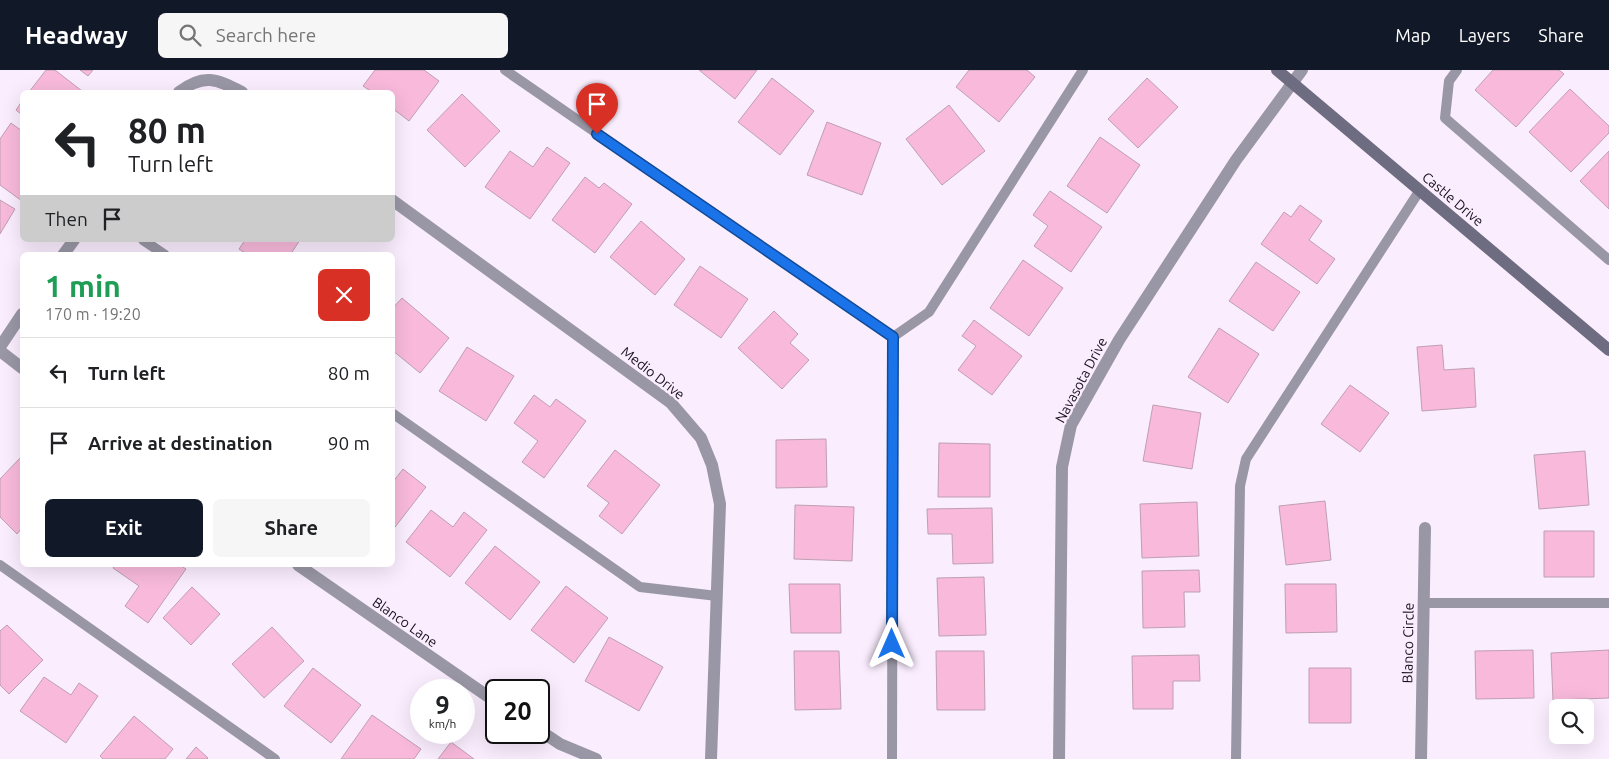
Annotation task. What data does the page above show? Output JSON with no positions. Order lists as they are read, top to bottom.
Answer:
{
  "streets": {
    "main road": ["Castle Drive"],
    "street": [
      "Medio Drive",
      "Navasota Drive",
      "Blanco Lane",
      "Blanco Circle"
    ]
  },
  "crossings": [
    ["Castle Drive", "Navasota Drive"]
  ],
  "page": {
    "header": "Headway",
    "search": "Search here",
    "nav": ["Map", "Layers", "Share"],
    "turn": ["80 m", "Turn left"],
    "then": "Then",
    "heading": ["1 min", "170 m · 19:20"],
    "list": [
      {
        "name": "Turn left",
        "value": "80 m"
      },
      {
        "name": "Arrive at destination",
        "value": "90 m"
      }
    ],
    "buttons": ["Exit", "Share"],
    "speed": "9 km/h",
    "limit": "20"
  }
}
